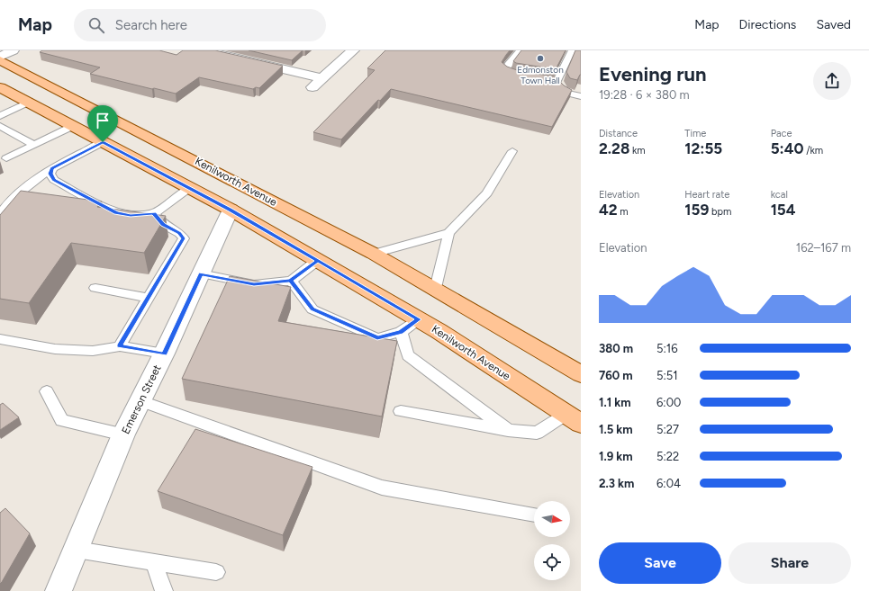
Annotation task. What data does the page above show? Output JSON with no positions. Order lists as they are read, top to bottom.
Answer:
{
  "streets": {
    "main road": ["Kenilworth Avenue"],
    "street": ["Emerson Street"]
  },
  "crossings": [
    ["Kenilworth Avenue", "Emerson Street"]
  ],
  "places": ["Edmonston Town Hall"],
  "north": "right",
  "page": {
    "header": "Map",
    "search": "Search here",
    "nav": ["Map", "Directions", "Saved"],
    "heading": ["Evening run", "19:28 · 6 × 380 m"],
    "stats": [
      ["Distance", "2.28 km"],
      ["Time", "12:55"],
      ["Pace", "5:40 /km"],
      ["Elevation", "42 m"],
      ["Heart rate", "159 bpm"],
      ["kcal", "154"]
    ],
    "chart": ["Elevation", "162–167 m"],
    "list": [
      {
        "name": "380 m",
        "note": "5:16"
      },
      {
        "name": "760 m",
        "note": "5:51"
      },
      {
        "name": "1.1 km",
        "note": "6:00"
      },
      {
        "name": "1.5 km",
        "note": "5:27"
      },
      {
        "name": "1.9 km",
        "note": "5:22"
      },
      {
        "name": "2.3 km",
        "note": "6:04"
      }
    ],
    "buttons": ["Save", "Share"]
  }
}
